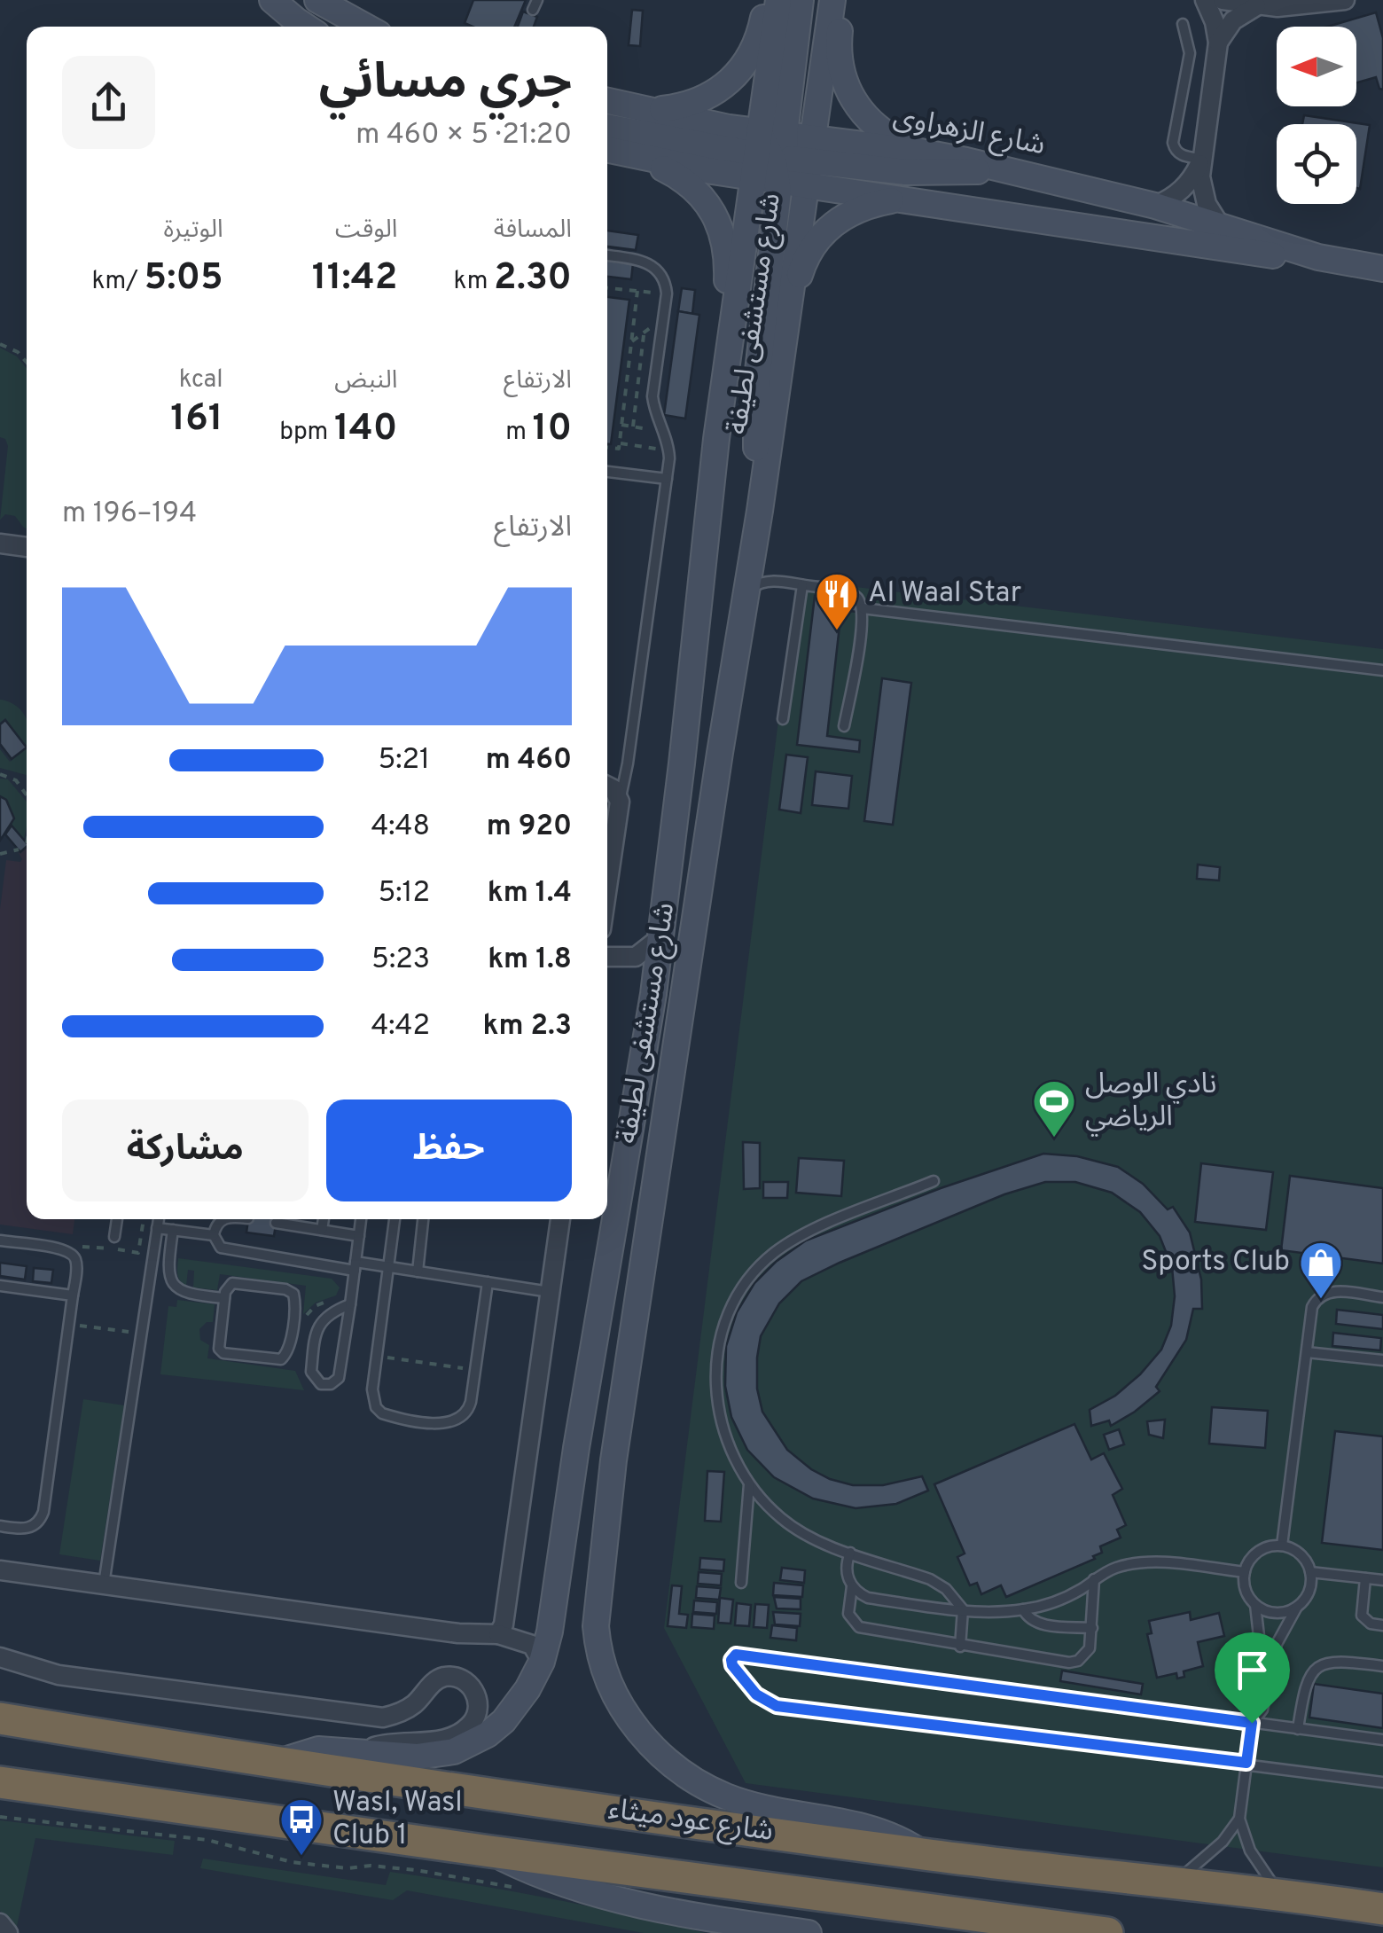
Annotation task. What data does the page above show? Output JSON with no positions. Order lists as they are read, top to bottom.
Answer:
{
  "streets": {
    "highway": ["شارع عود ميثاء"],
    "main road": ["شارع الزهراوى", "شارع مستشفى لطيفة"]
  },
  "crossings": [
    ["شارع الزهراوى", "شارع مستشفى لطيفة"],
    ["شارع مستشفى لطيفة", "شارع عود ميثاء"]
  ],
  "places": {
    "restaurant": ["Al Waal Star"],
    "sports": ["نادي الوصل الرياضي"],
    "shop": ["Sports Club"],
    "bus stop": ["Wasl, Wasl Club 1"]
  },
  "north": "left",
  "page": {
    "heading": ["جري مسائي", "21:20 · 5 × 460 m"],
    "stats": [
      ["المسافة", "2.30 km"],
      ["الوقت", "11:42"],
      ["الوتيرة", "5:05 /km"],
      ["الارتفاع", "10 m"],
      ["النبض", "140 bpm"],
      ["kcal", "161"]
    ],
    "chart": ["الارتفاع", "194–196 m"],
    "list": [
      {
        "name": "460 m",
        "note": "5:21"
      },
      {
        "name": "920 m",
        "note": "4:48"
      },
      {
        "name": "1.4 km",
        "note": "5:12"
      },
      {
        "name": "1.8 km",
        "note": "5:23"
      },
      {
        "name": "2.3 km",
        "note": "4:42"
      }
    ],
    "buttons": ["حفظ", "مشاركة"]
  }
}
